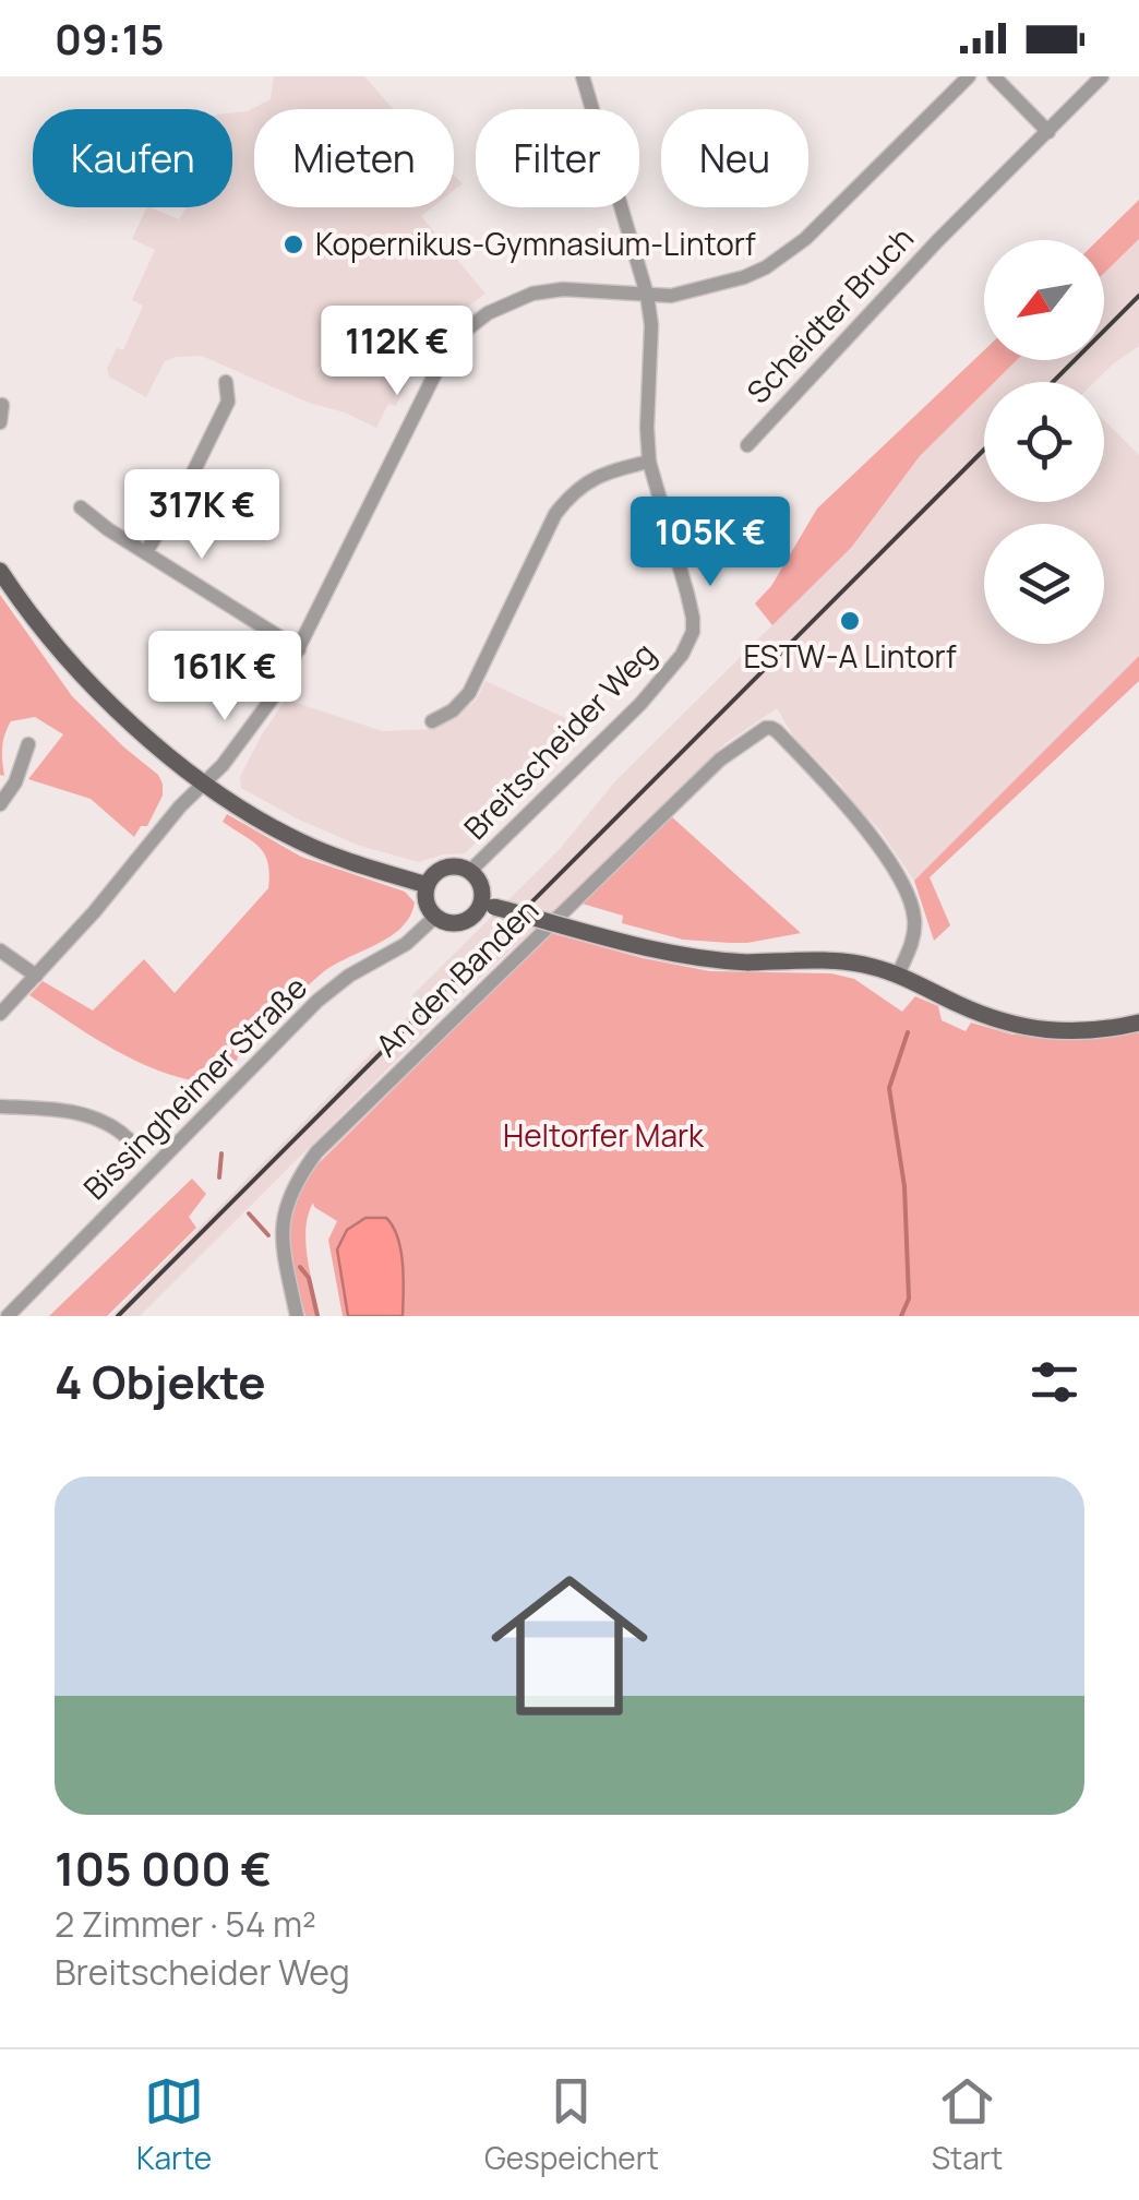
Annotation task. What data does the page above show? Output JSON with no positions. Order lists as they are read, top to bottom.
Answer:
{
  "streets": {
    "street": [
      "Scheidter Bruch",
      "Breitscheider Weg",
      "An den Banden",
      "Bissingheimer Straße"
    ]
  },
  "crossings": [
    ["Breitscheider Weg", "Bissingheimer Straße"]
  ],
  "parks": ["Heltorfer Mark"],
  "places": ["Kopernikus-Gymnasium-Lintorf", "ESTW-A Lintorf"],
  "north": "bottom left",
  "page": {
    "status": "09:15",
    "chip": [
      "Kaufen",
      "Mieten",
      "Filter",
      "Neu"
    ],
    "price": [
      "112K €",
      "317K €",
      "105K €",
      "161K €"
    ],
    "heading": "4 Objekte",
    "list": [
      {
        "name": "105 000 €",
        "note": "2 Zimmer · 54 m² · Breitscheider Weg"
      }
    ],
    "tabs": ["Karte", "Gespeichert", "Start"]
  }
}
